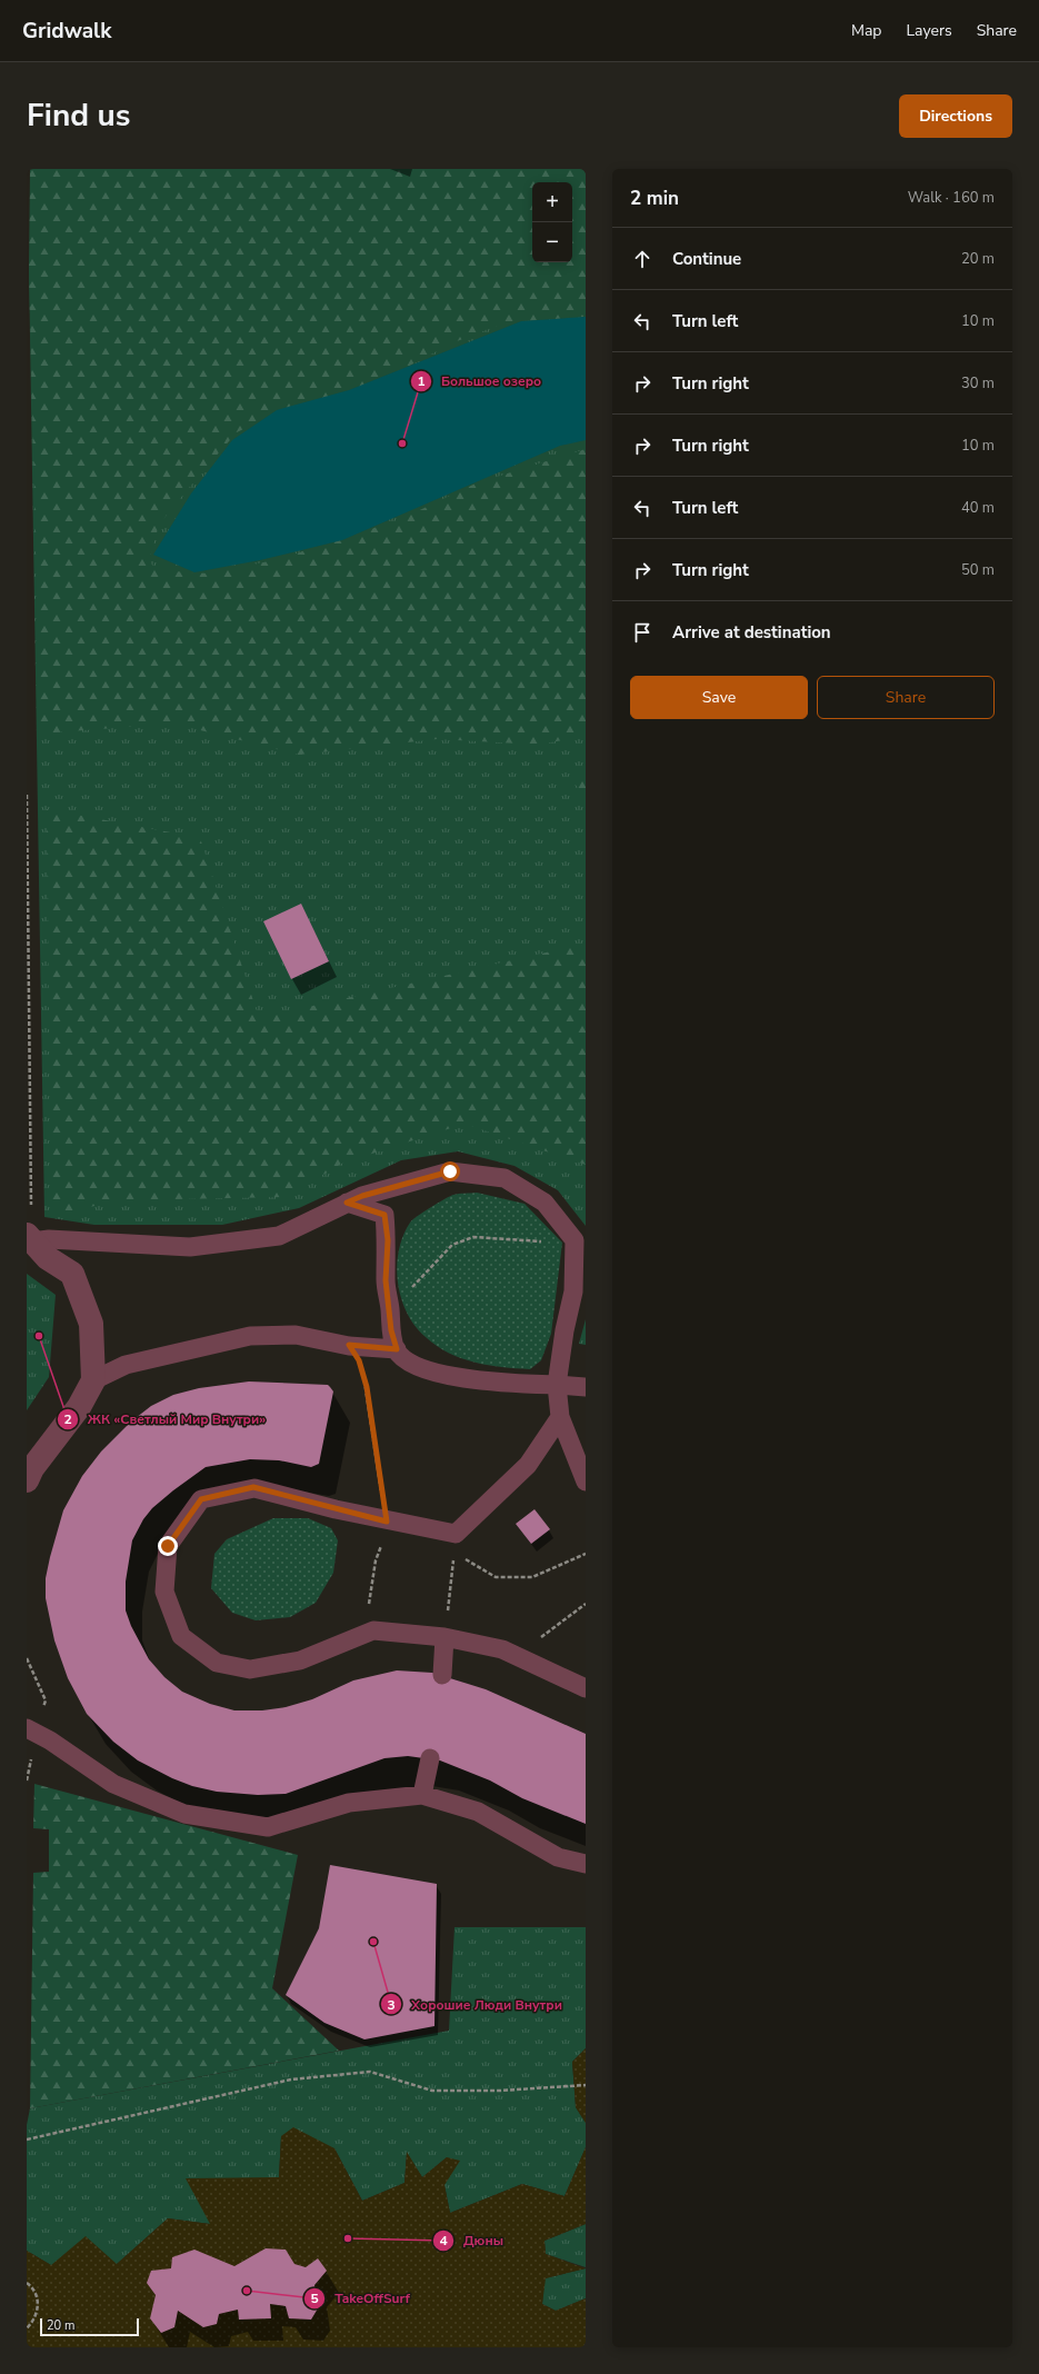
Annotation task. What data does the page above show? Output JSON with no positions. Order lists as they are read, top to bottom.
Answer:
{
  "places": [
    "Большое озеро",
    "ЖК «Светлый Мир Внутри»",
    "Хорошие Люди Внутри",
    "Дюны",
    "TakeOffSurf"
  ],
  "scale_bar": "20 m",
  "page": {
    "header": "Gridwalk",
    "nav": ["Map", "Layers", "Share"],
    "title": "Find us",
    "buttons": [
      "Directions",
      ["Save", "Share"]
    ],
    "heading": ["2 min", "Walk · 160 m"],
    "map_buttons": ["+", "−"],
    "list": [
      ["Continue", "20 m"],
      ["Turn left", "10 m"],
      ["Turn right", "30 m"],
      ["Turn right", "10 m"],
      ["Turn left", "40 m"],
      ["Turn right", "50 m"],
      "Arrive at destination"
    ],
    "scale": "20 m"
  }
}
